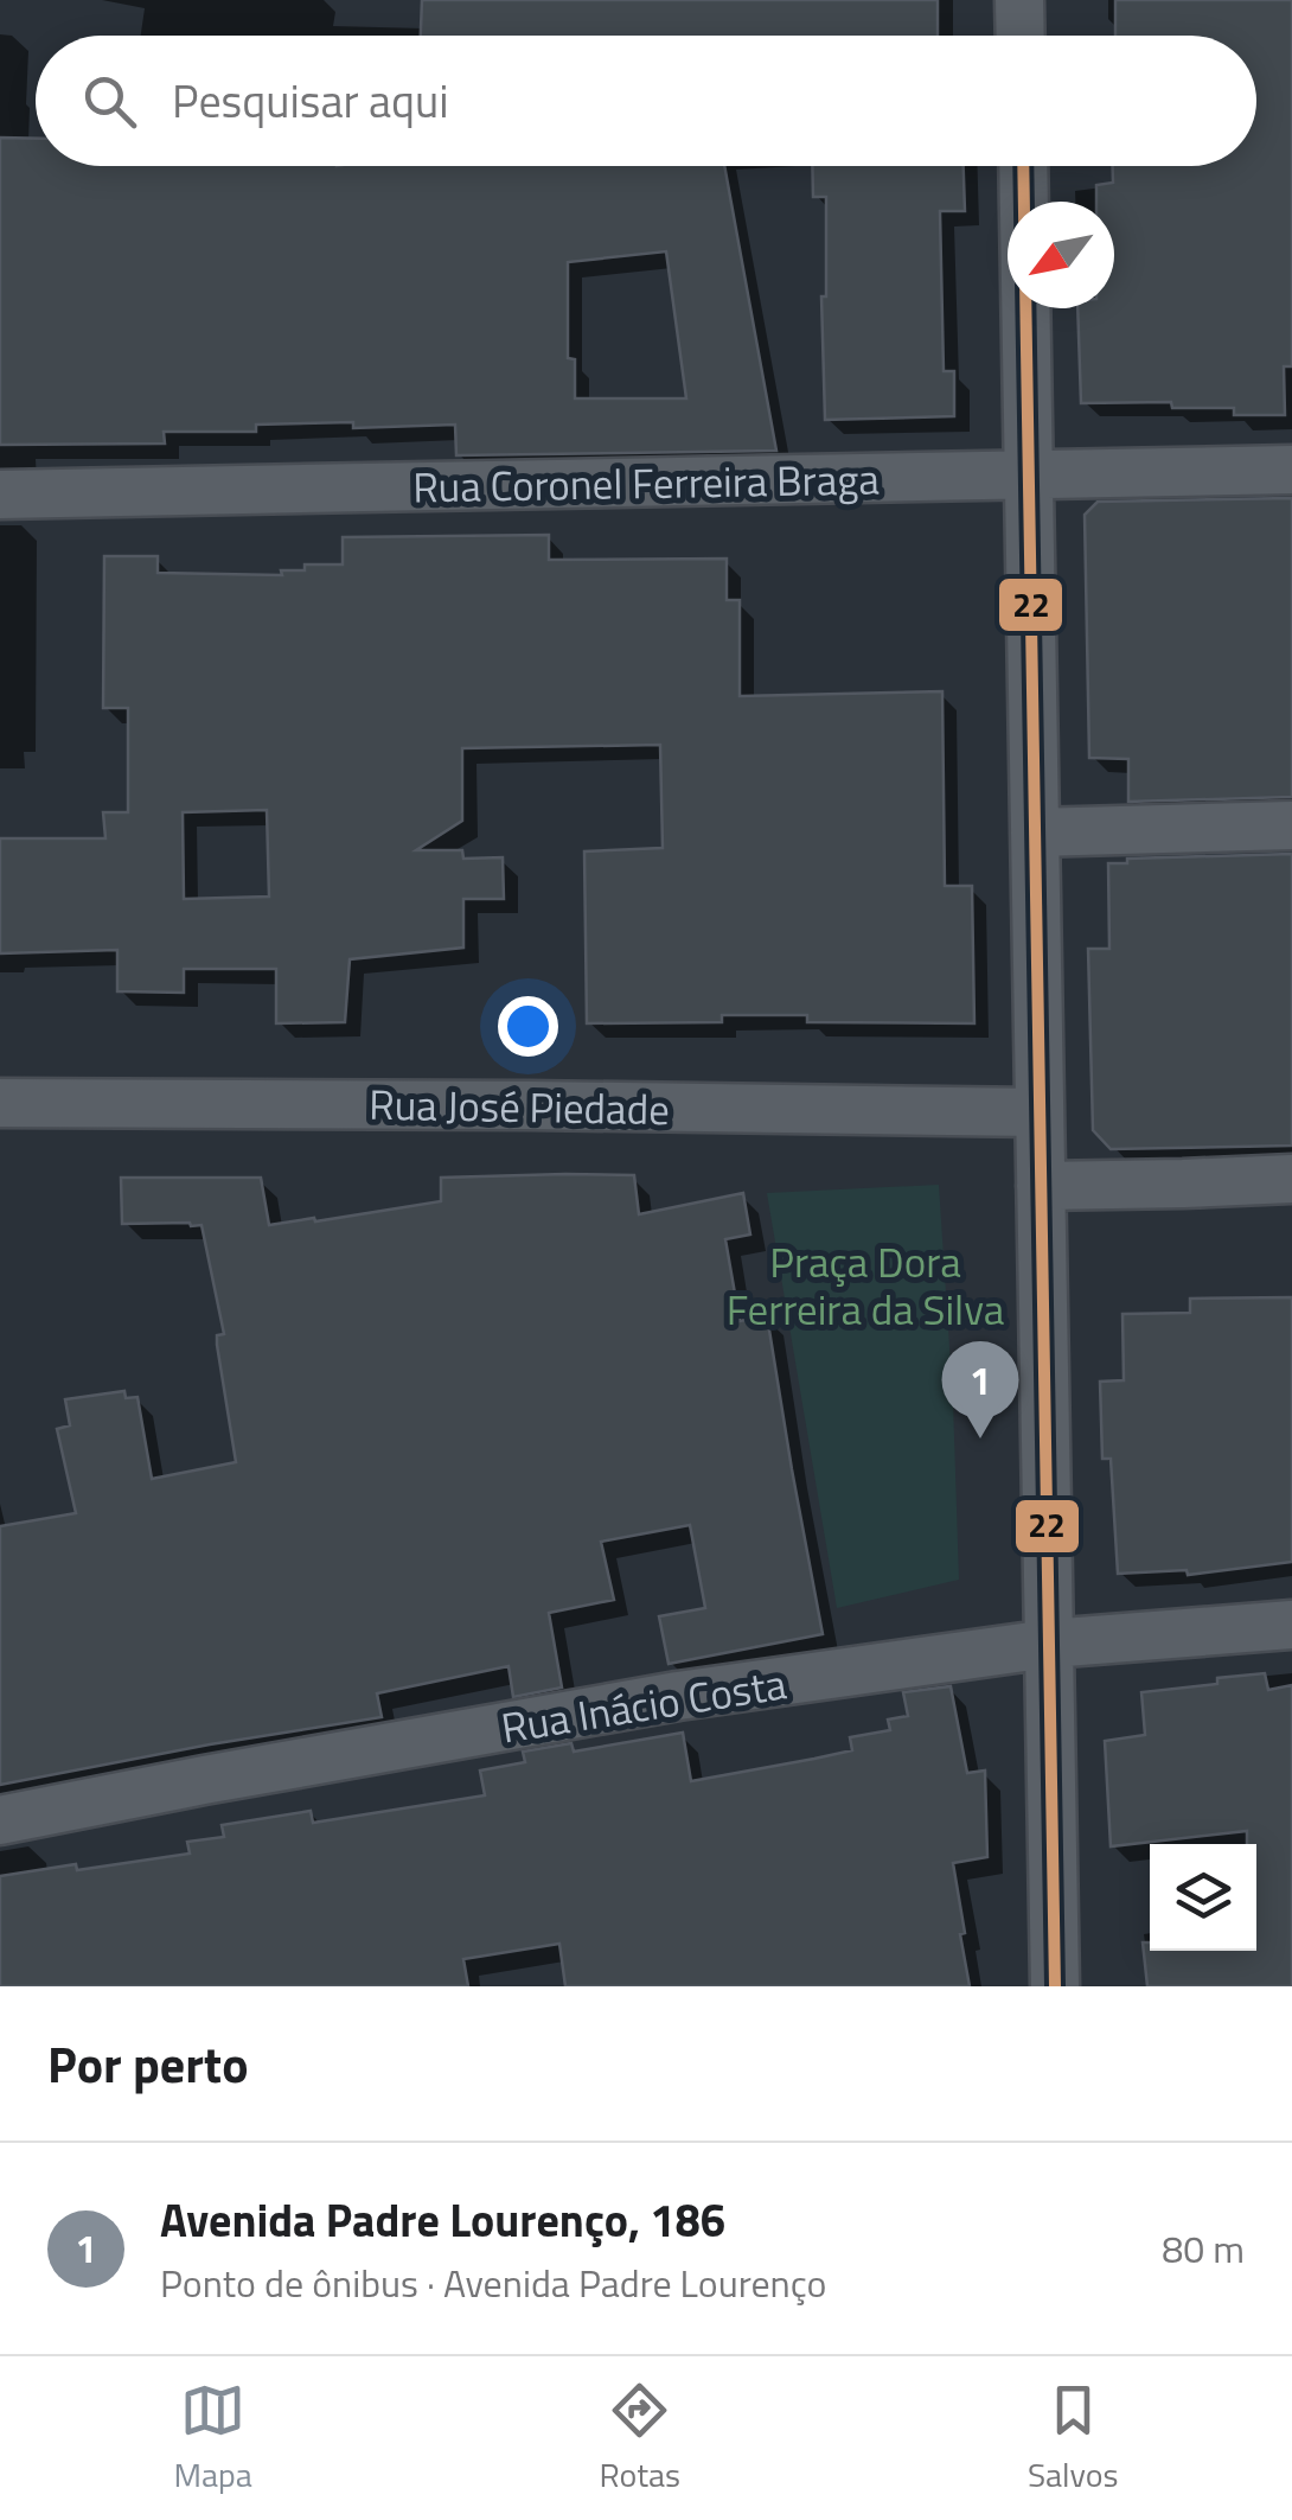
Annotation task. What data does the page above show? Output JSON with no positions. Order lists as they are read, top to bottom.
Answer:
{
  "streets": {
    "street": ["Rua Coronel Ferreira Braga", "Rua José Piedade", "Rua Inácio Costa"]
  },
  "parks": ["Praça Dora Ferreira da Silva"],
  "lines": ["transit line 22"],
  "north": "bottom left",
  "page": {
    "search": "Pesquisar aqui",
    "pins": "1",
    "heading": "Por perto",
    "list": [
      {
        "mark": "1",
        "name": "Avenida Padre Lourenço, 186",
        "note": "Ponto de ônibus · Avenida Padre Lourenço",
        "value": "80 m"
      }
    ],
    "nav": ["Mapa", "Rotas", "Salvos"]
  }
}
